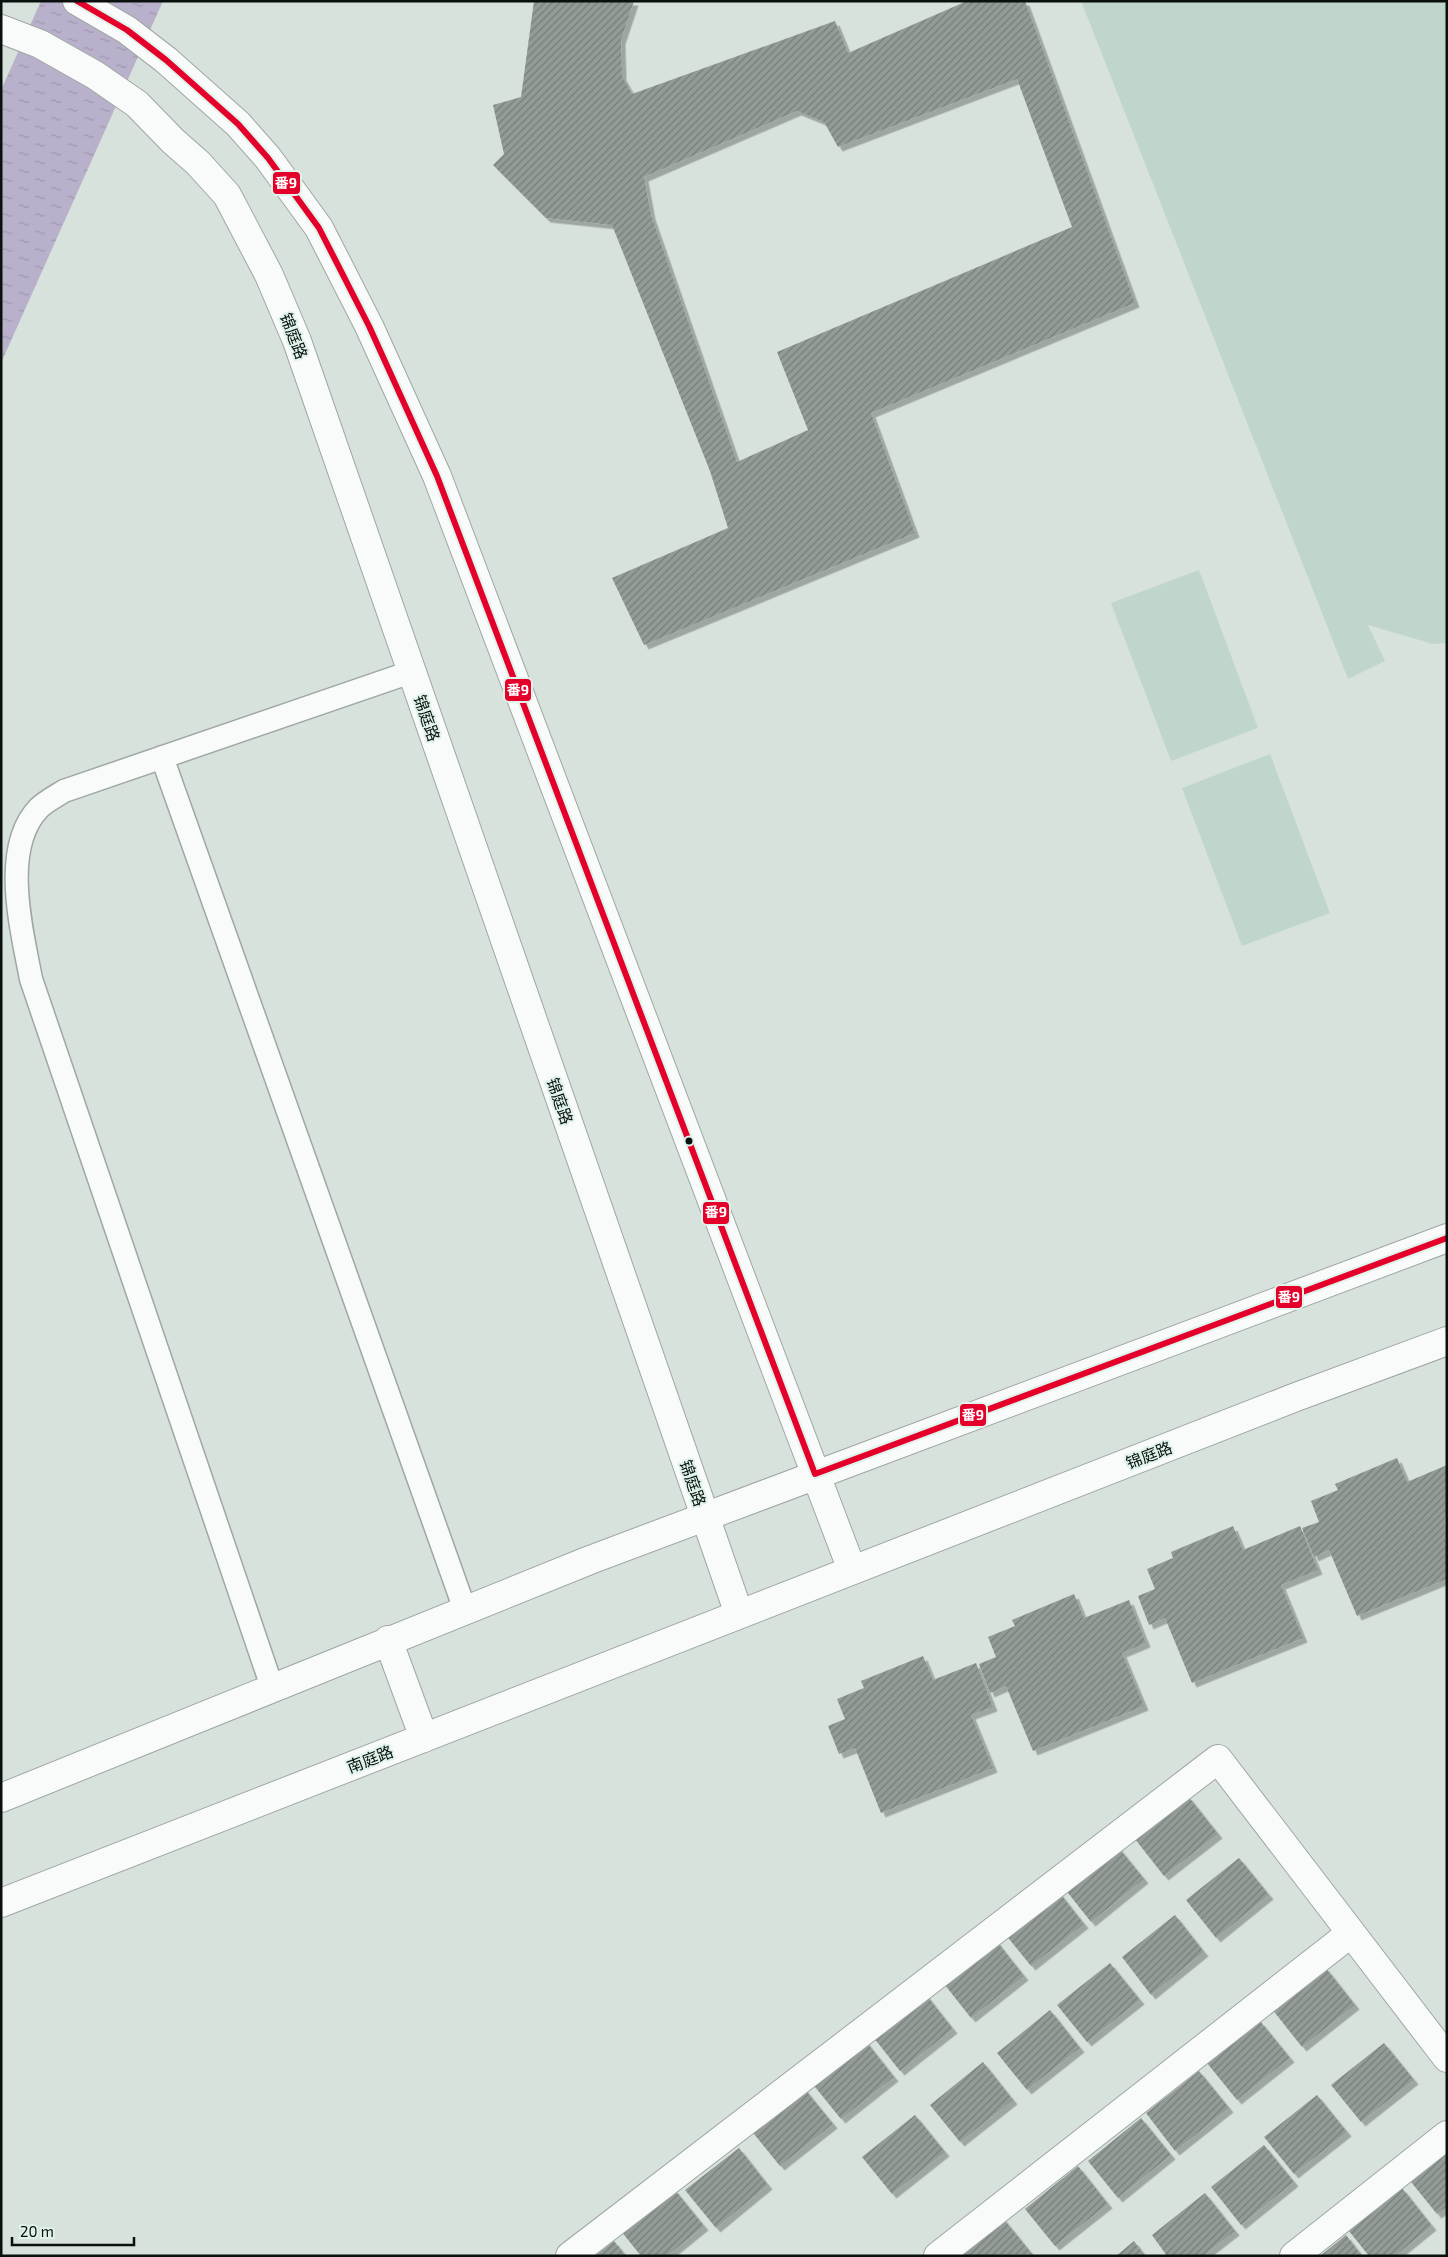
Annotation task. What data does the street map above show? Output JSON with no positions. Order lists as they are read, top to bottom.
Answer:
{
  "streets": {
    "street": ["锦庭路", "南庭路"]
  },
  "crossings": [
    ["锦庭路", "南庭路"]
  ],
  "lines": ["transit line 番9"],
  "scale_bar": "20 m"
}
